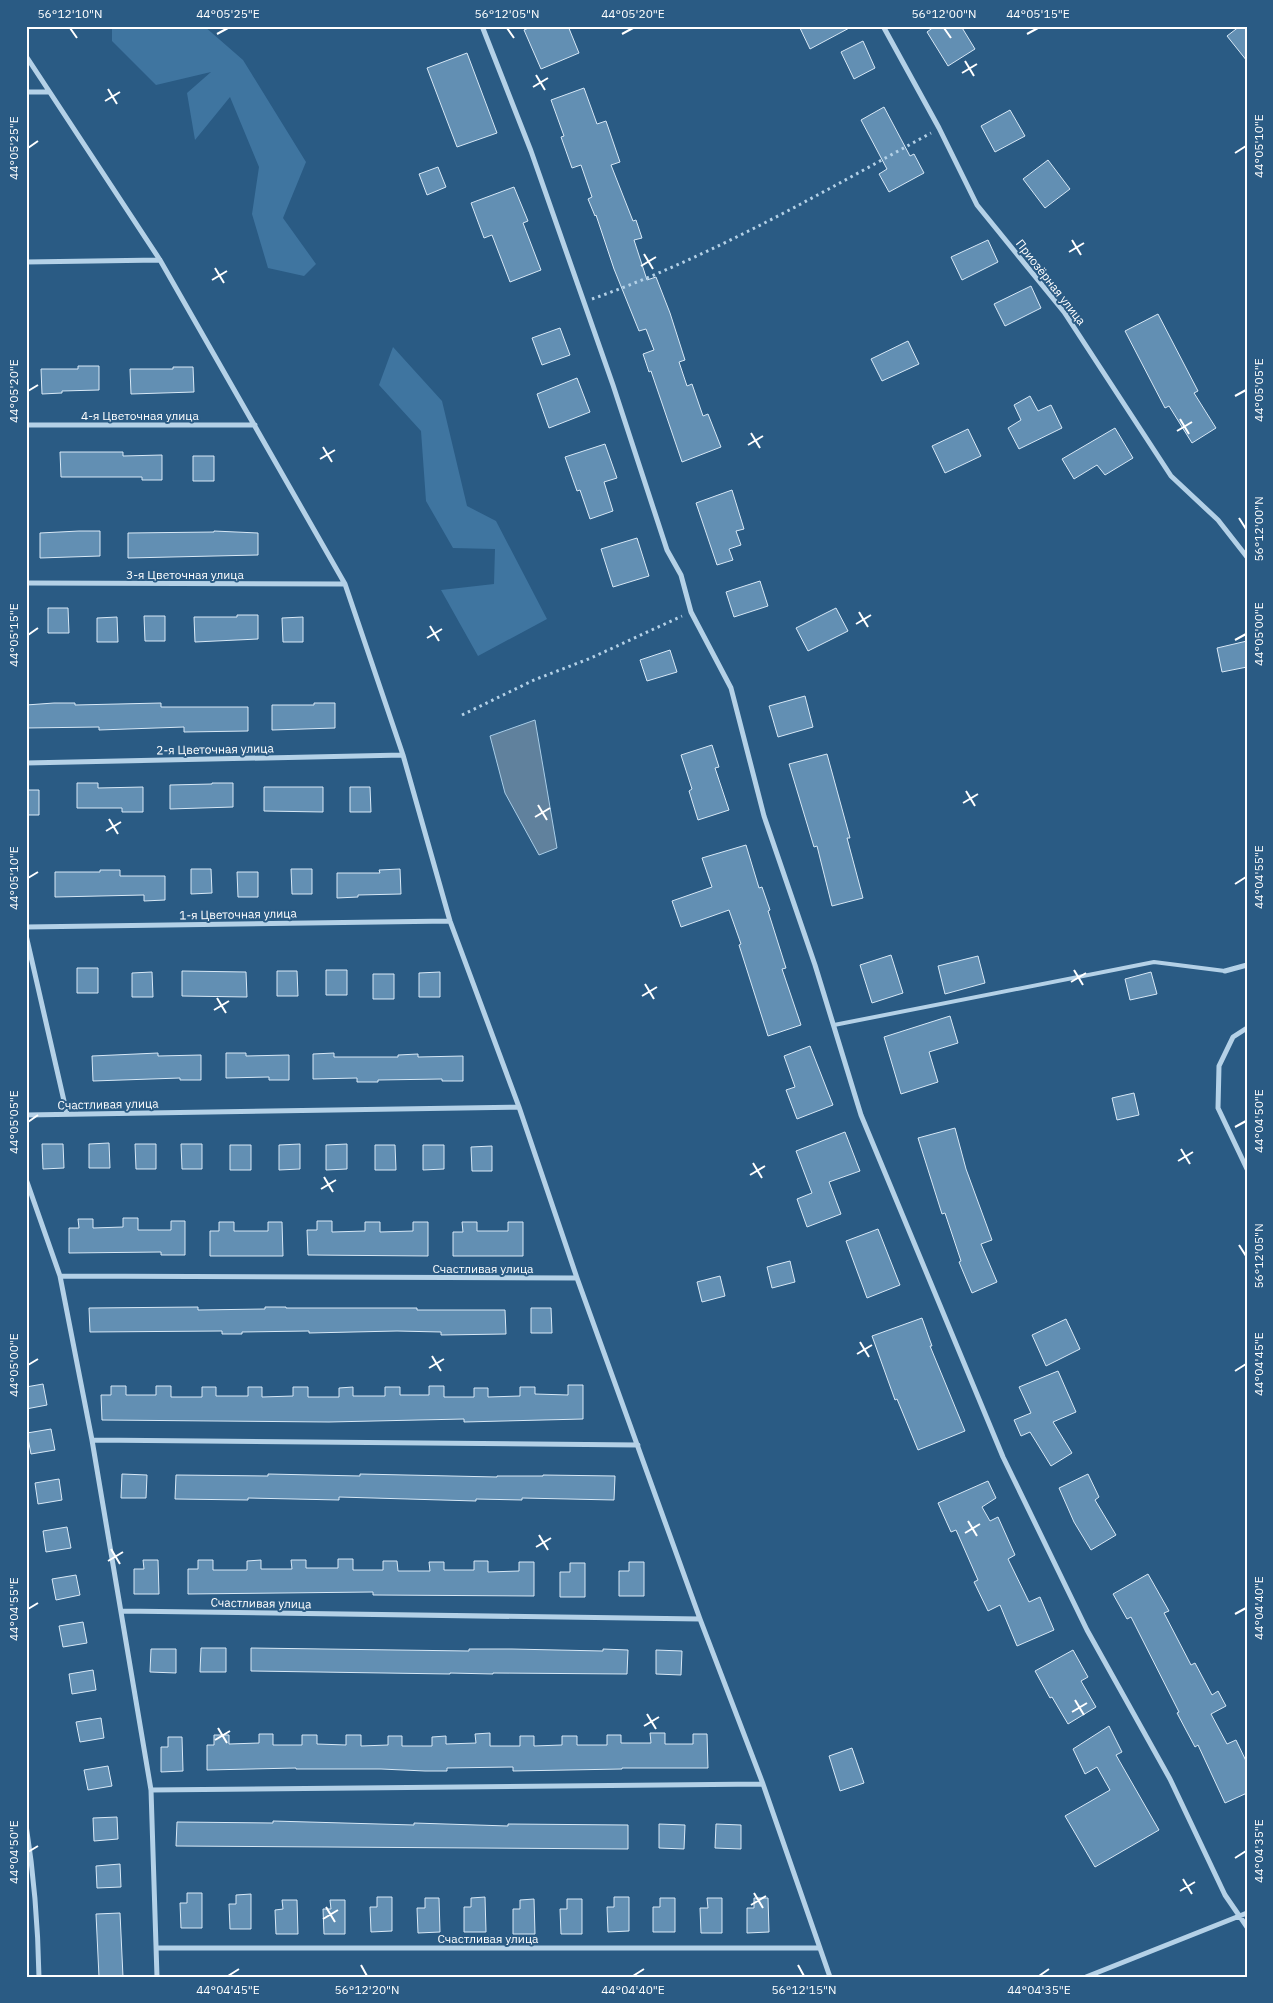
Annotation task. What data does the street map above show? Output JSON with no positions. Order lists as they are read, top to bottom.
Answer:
{
  "streets": {
    "street": [
      "Приозёрная улица",
      "4-я Цветочная улица",
      "3-я Цветочная улица",
      "2-я Цветочная улица",
      "1-я Цветочная улица",
      "Счастливая улица"
    ]
  },
  "coordinates": [
    "56°12'10\"N",
    "44°05'25\"E",
    "56°12'05\"N",
    "44°05'20\"E",
    "56°12'00\"N",
    "44°05'15\"E",
    "44°05'10\"E",
    "44°05'05\"E",
    "44°05'00\"E",
    "44°04'55\"E",
    "44°04'50\"E",
    "44°04'45\"E",
    "44°04'40\"E",
    "44°04'35\"E",
    "56°12'20\"N",
    "56°12'15\"N"
  ]
}
